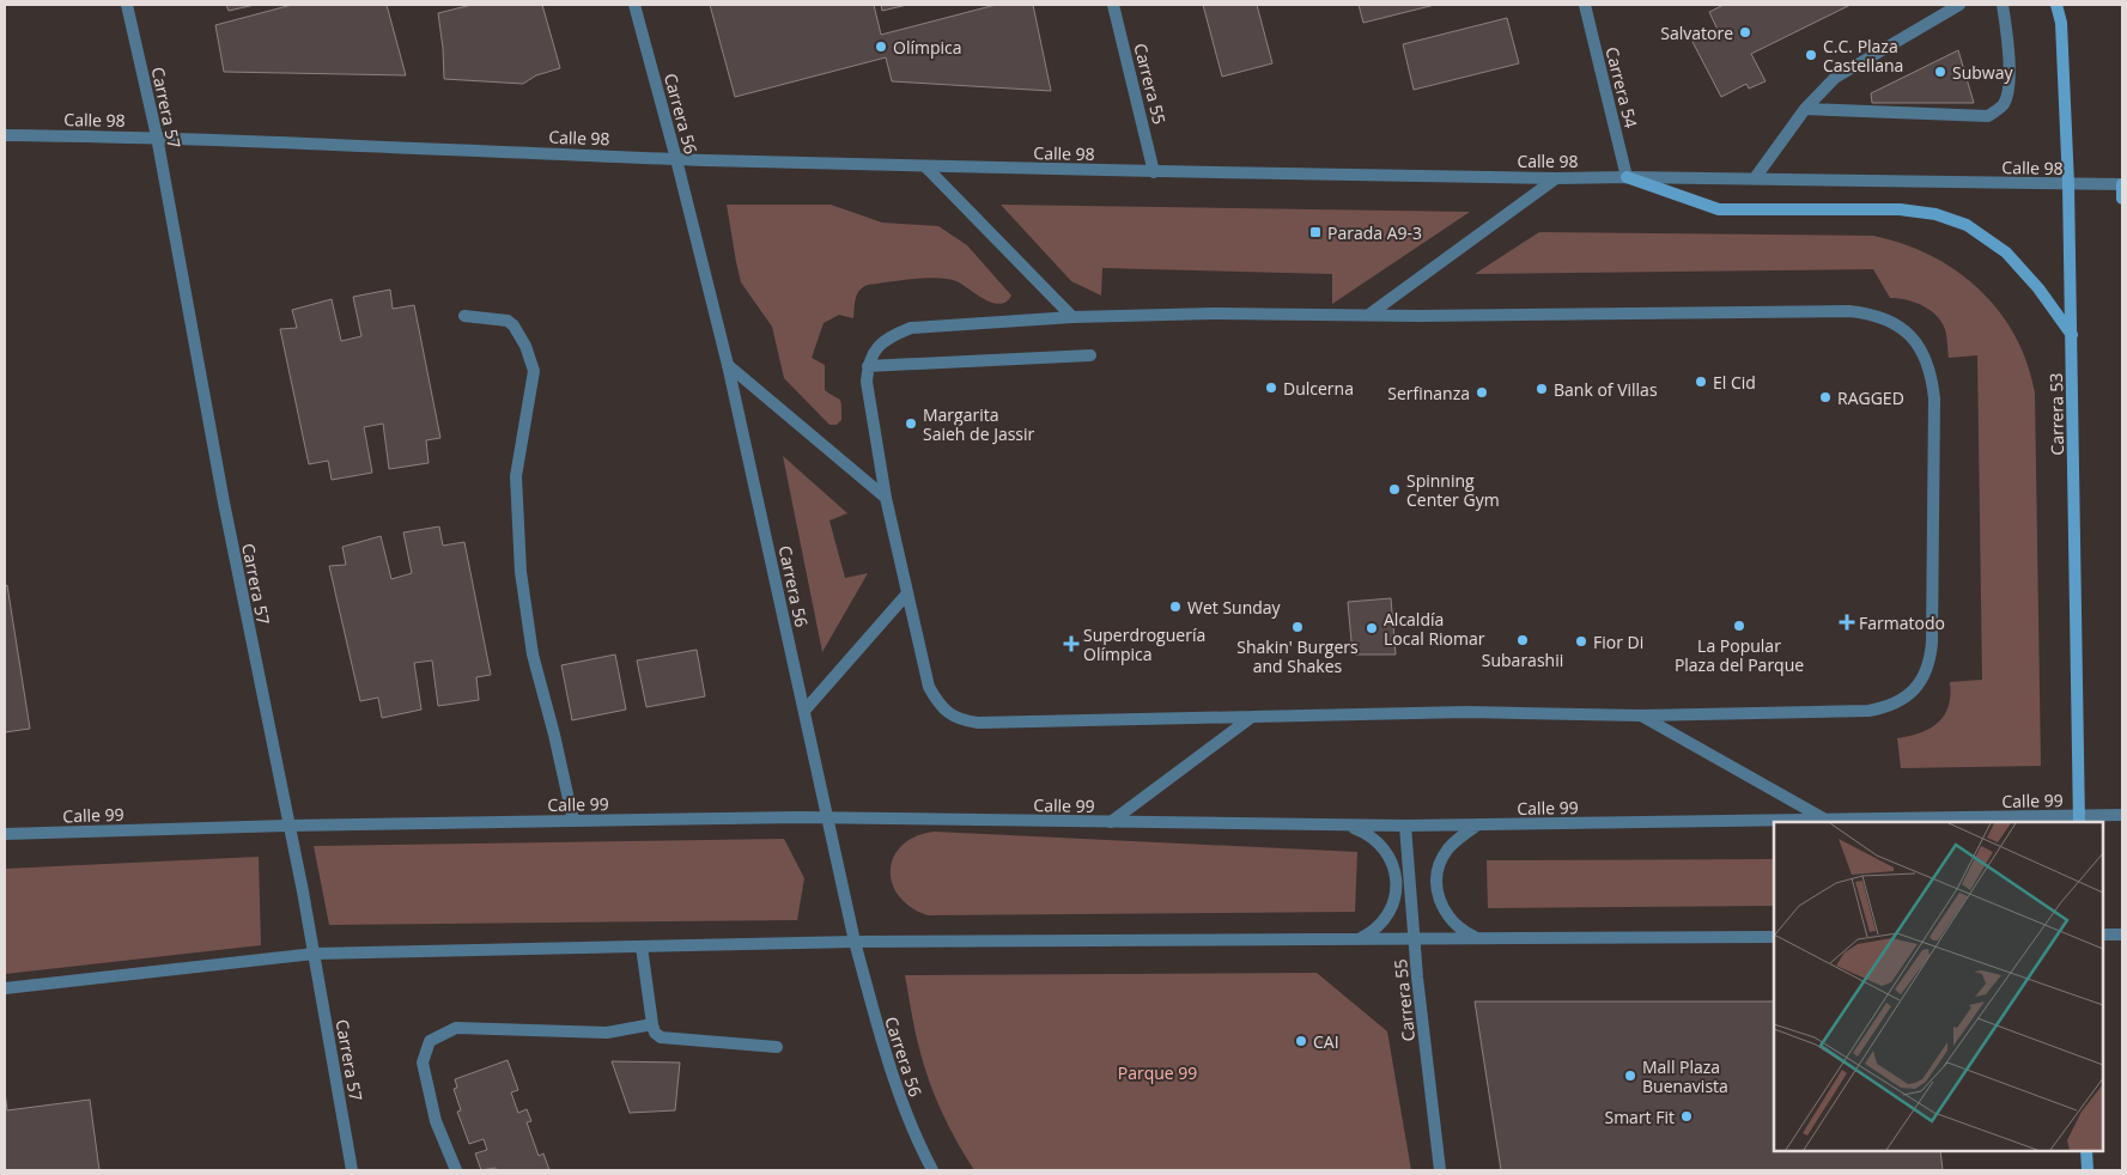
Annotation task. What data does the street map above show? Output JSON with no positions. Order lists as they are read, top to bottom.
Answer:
{
  "streets": {
    "main road": ["Carrera 53"],
    "street": [
      "Carrera 55",
      "Carrera 54",
      "Carrera 57",
      "Carrera 56",
      "Calle 98",
      "Calle 99"
    ]
  },
  "crossings": [
    ["Carrera 55", "Calle 98"],
    ["Carrera 55", "Calle 99"],
    ["Carrera 54", "Calle 98"],
    ["Carrera 57", "Calle 98"],
    ["Carrera 57", "Calle 99"],
    ["Carrera 56", "Calle 98"],
    ["Carrera 56", "Calle 99"],
    ["Calle 98", "Carrera 53"],
    ["Carrera 53", "Calle 99"]
  ],
  "parks": ["Parque 99"],
  "places": {
    "other": [
      "Salvatore",
      "Olímpica",
      "C.C. Plaza Castellana",
      "Subway",
      "El Cid",
      "Dulcerna",
      "Bank of Villas",
      "Serfinanza",
      "RAGGED",
      "Margarita Saieh de Jassir",
      "Spinning Center Gym",
      "Wet Sunday",
      "La Popular Plaza del Parque",
      "Shakin' Burgers and Shakes",
      "Alcaldía Local Riomar",
      "Subarashii",
      "Fior Di",
      "CAI",
      "Mall Plaza Buenavista",
      "Smart Fit"
    ],
    "transit": ["Parada A9-3"],
    "health": ["Farmatodo", "Superdroguería Olímpica"]
  }
}
